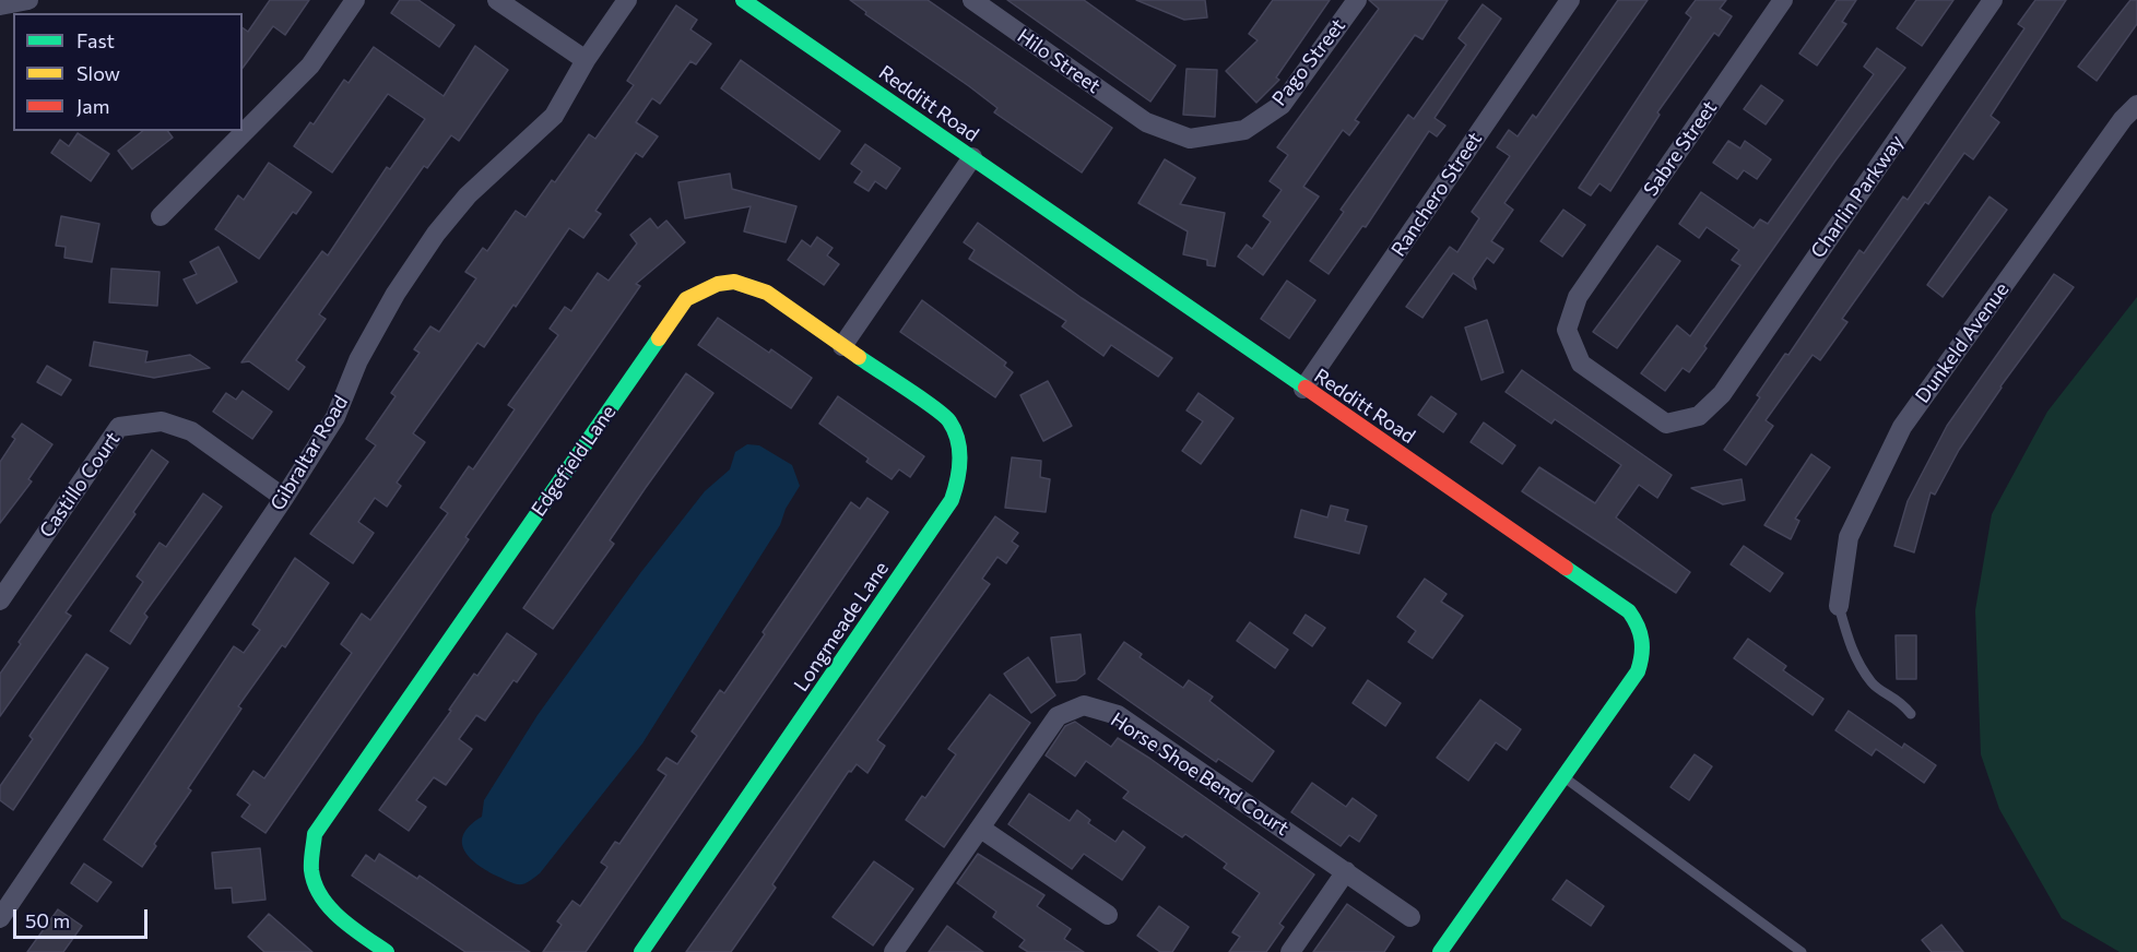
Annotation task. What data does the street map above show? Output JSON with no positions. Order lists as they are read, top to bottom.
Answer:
{
  "streets": {
    "street": [
      "Hilo Street",
      "Pago Street",
      "Redditt Road",
      "Sabre Street",
      "Ranchero Street",
      "Charlin Parkway",
      "Dunkeld Avenue",
      "Gibraltar Road",
      "Edgefield Lane",
      "Castillo Court",
      "Longmeade Lane",
      "Horse Shoe Bend Court"
    ]
  },
  "crossings": [
    ["Hilo Street", "Pago Street"],
    ["Redditt Road", "Ranchero Street"],
    ["Sabre Street", "Charlin Parkway"],
    ["Gibraltar Road", "Castillo Court"],
    ["Edgefield Lane", "Longmeade Lane"]
  ],
  "legend": ["Fast", "Slow", "Jam"],
  "scale_bar": "50 m"
}
